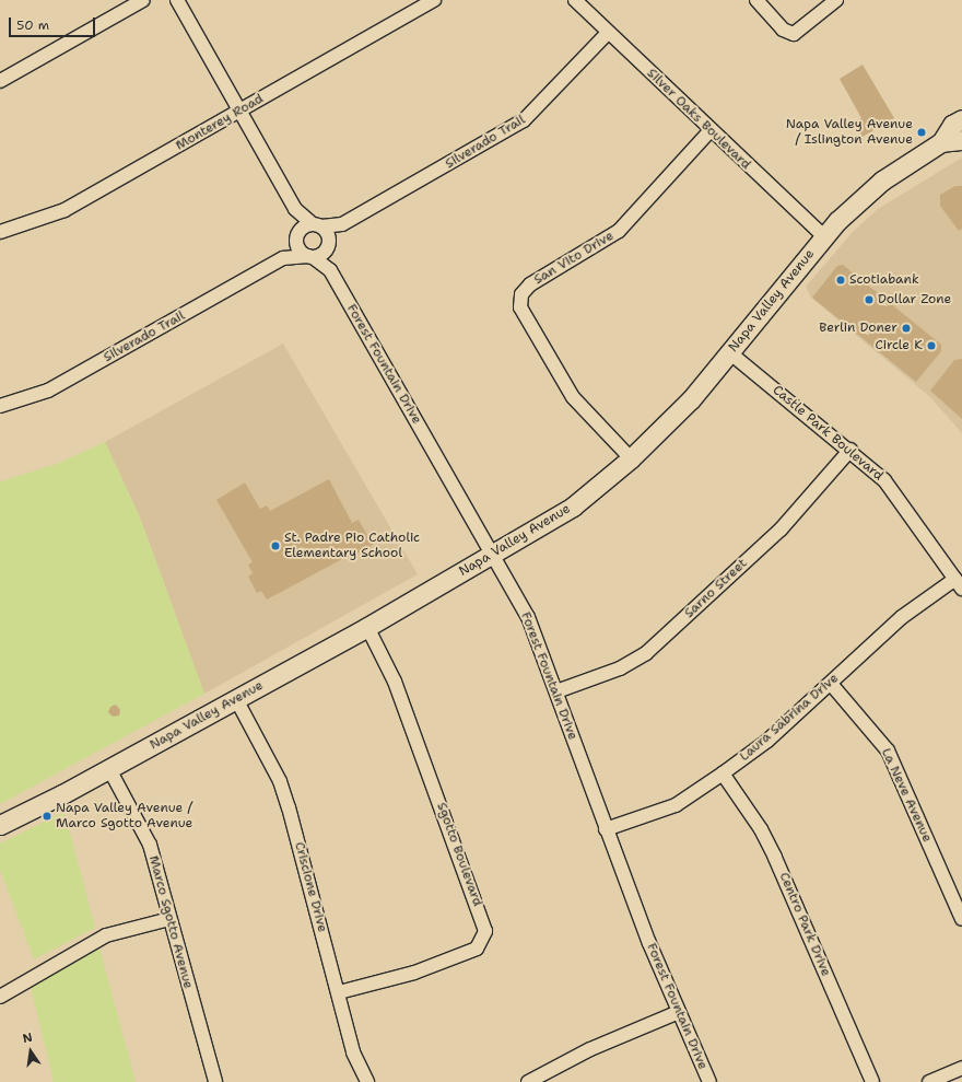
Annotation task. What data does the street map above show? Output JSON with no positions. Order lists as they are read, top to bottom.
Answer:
{
  "streets": {
    "street": [
      "Silver Oaks Boulevard",
      "Monterey Road",
      "Silverado Trail",
      "San Vito Drive",
      "Napa Valley Avenue",
      "Forest Fountain Drive",
      "Castle Park Boulevard",
      "Sarno Street",
      "Laura Sabrina Drive",
      "La Neve Avenue",
      "Sgotto Boulevard",
      "Criscione Drive",
      "Marco Sgotto Avenue",
      "Centro Park Drive"
    ]
  },
  "crossings": [
    ["Silver Oaks Boulevard", "Silverado Trail"],
    ["Silver Oaks Boulevard", "San Vito Drive"],
    ["Silver Oaks Boulevard", "Napa Valley Avenue"],
    ["Silverado Trail", "Forest Fountain Drive"],
    ["San Vito Drive", "Napa Valley Avenue"],
    ["Napa Valley Avenue", "Forest Fountain Drive"],
    ["Napa Valley Avenue", "Castle Park Boulevard"],
    ["Napa Valley Avenue", "Sgotto Boulevard"],
    ["Napa Valley Avenue", "Criscione Drive"],
    ["Napa Valley Avenue", "Marco Sgotto Avenue"],
    ["Forest Fountain Drive", "Sarno Street"],
    ["Forest Fountain Drive", "Laura Sabrina Drive"],
    ["Castle Park Boulevard", "Sarno Street"],
    ["Castle Park Boulevard", "Laura Sabrina Drive"],
    ["Laura Sabrina Drive", "La Neve Avenue"],
    ["Laura Sabrina Drive", "Centro Park Drive"],
    ["Sgotto Boulevard", "Criscione Drive"]
  ],
  "places": [
    "Napa Valley Avenue / Islington Avenue",
    "Scotiabank",
    "Dollar Zone",
    "Berlin Doner",
    "Circle K",
    "St. Padre Pio Catholic Elementary School",
    "Napa Valley Avenue / Marco Sgotto Avenue"
  ],
  "scale_bar": "50 m",
  "north": "top"
}
